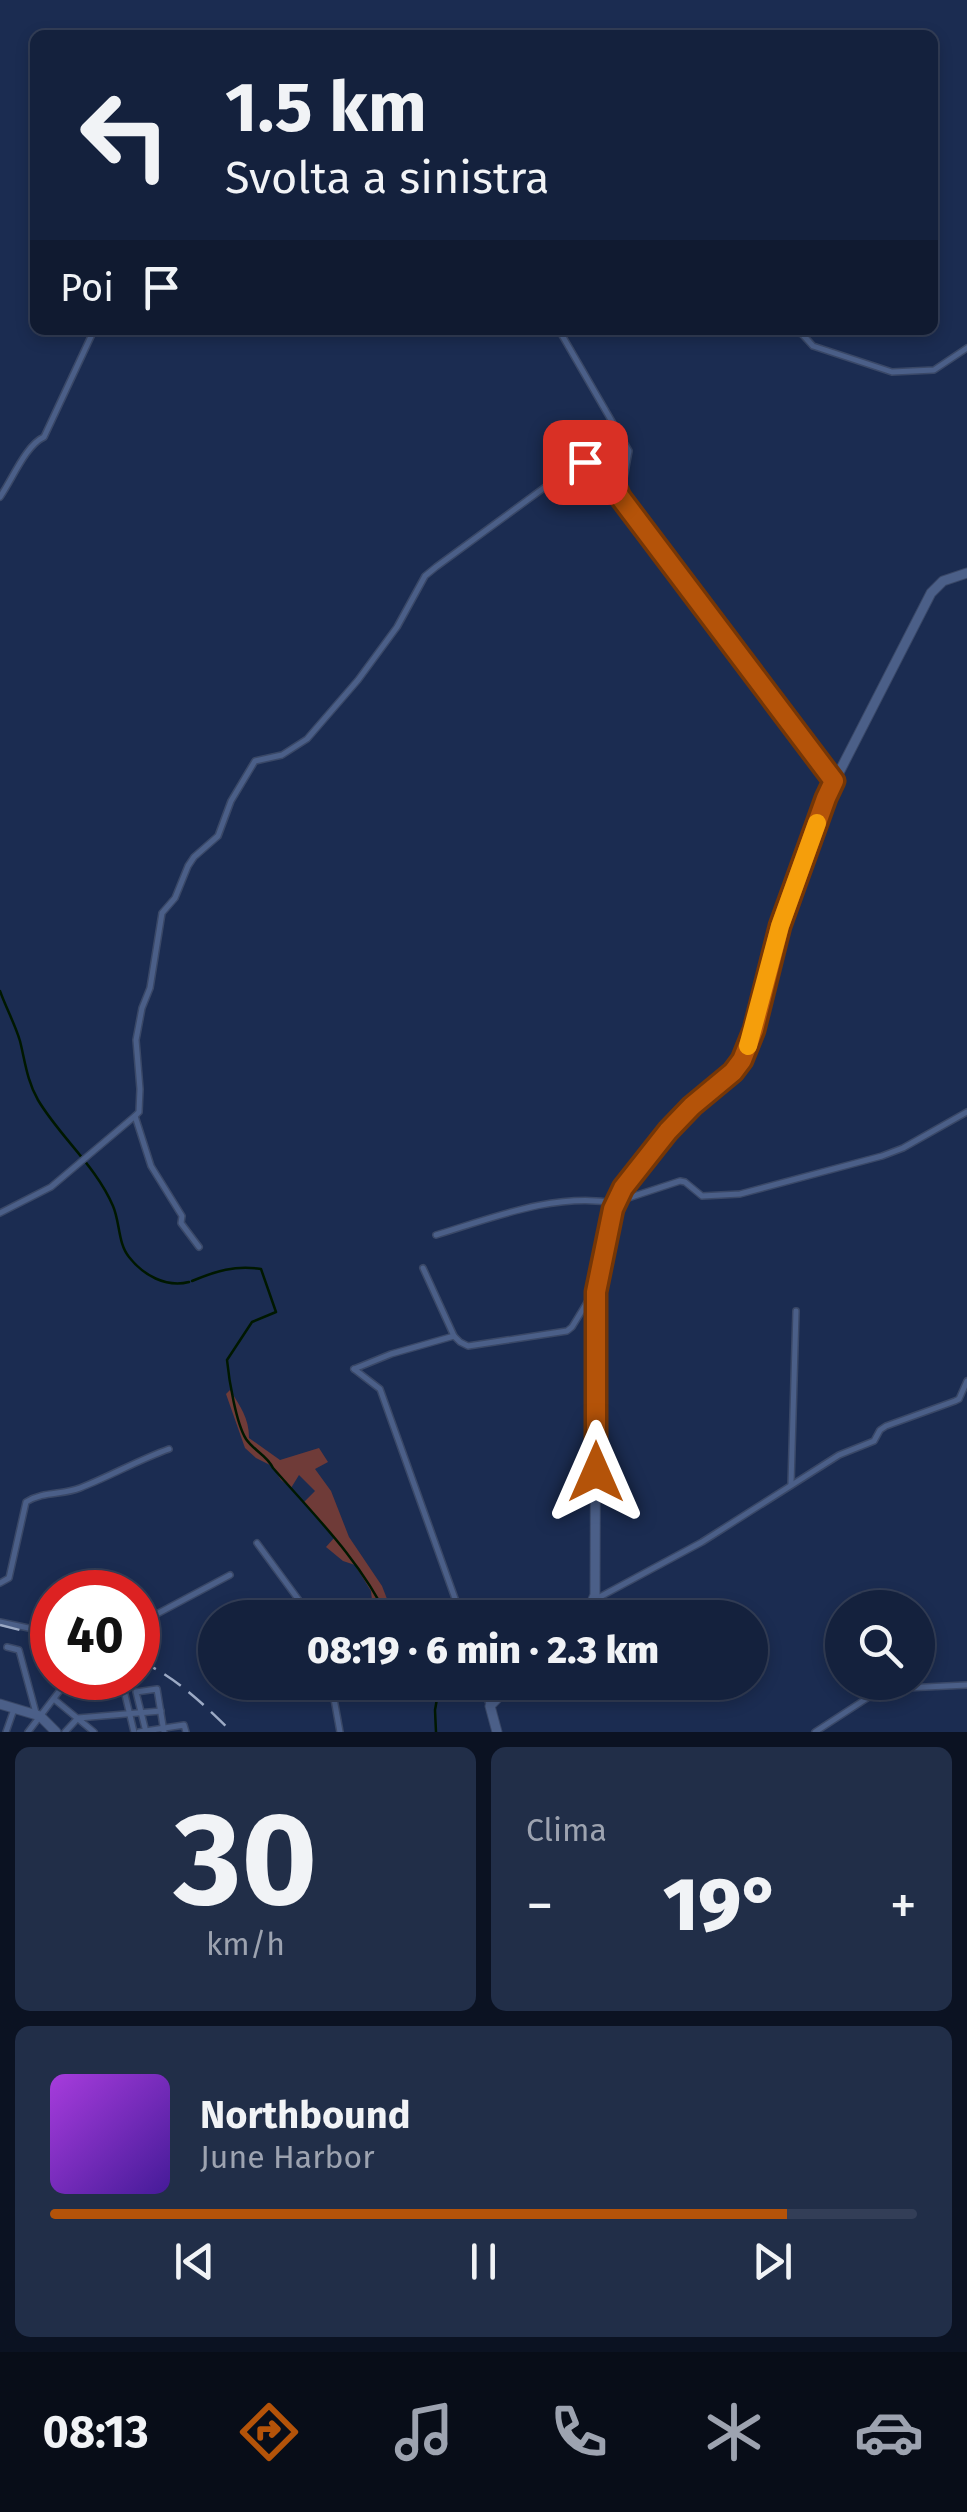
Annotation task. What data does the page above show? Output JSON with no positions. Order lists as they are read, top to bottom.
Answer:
{
  "page": {
    "turn": ["1.5 km", "Svolta a sinistra"],
    "then": "Poi",
    "limit": "40",
    "trip": "08:19 · 6 min · 2.3 km",
    "tile": [
      ["30", "km/h"],
      "Clima"
    ],
    "heat": ["−", "19°", "+"],
    "song": ["Northbound", "June Harbor"],
    "tabs": "08:13"
  }
}
